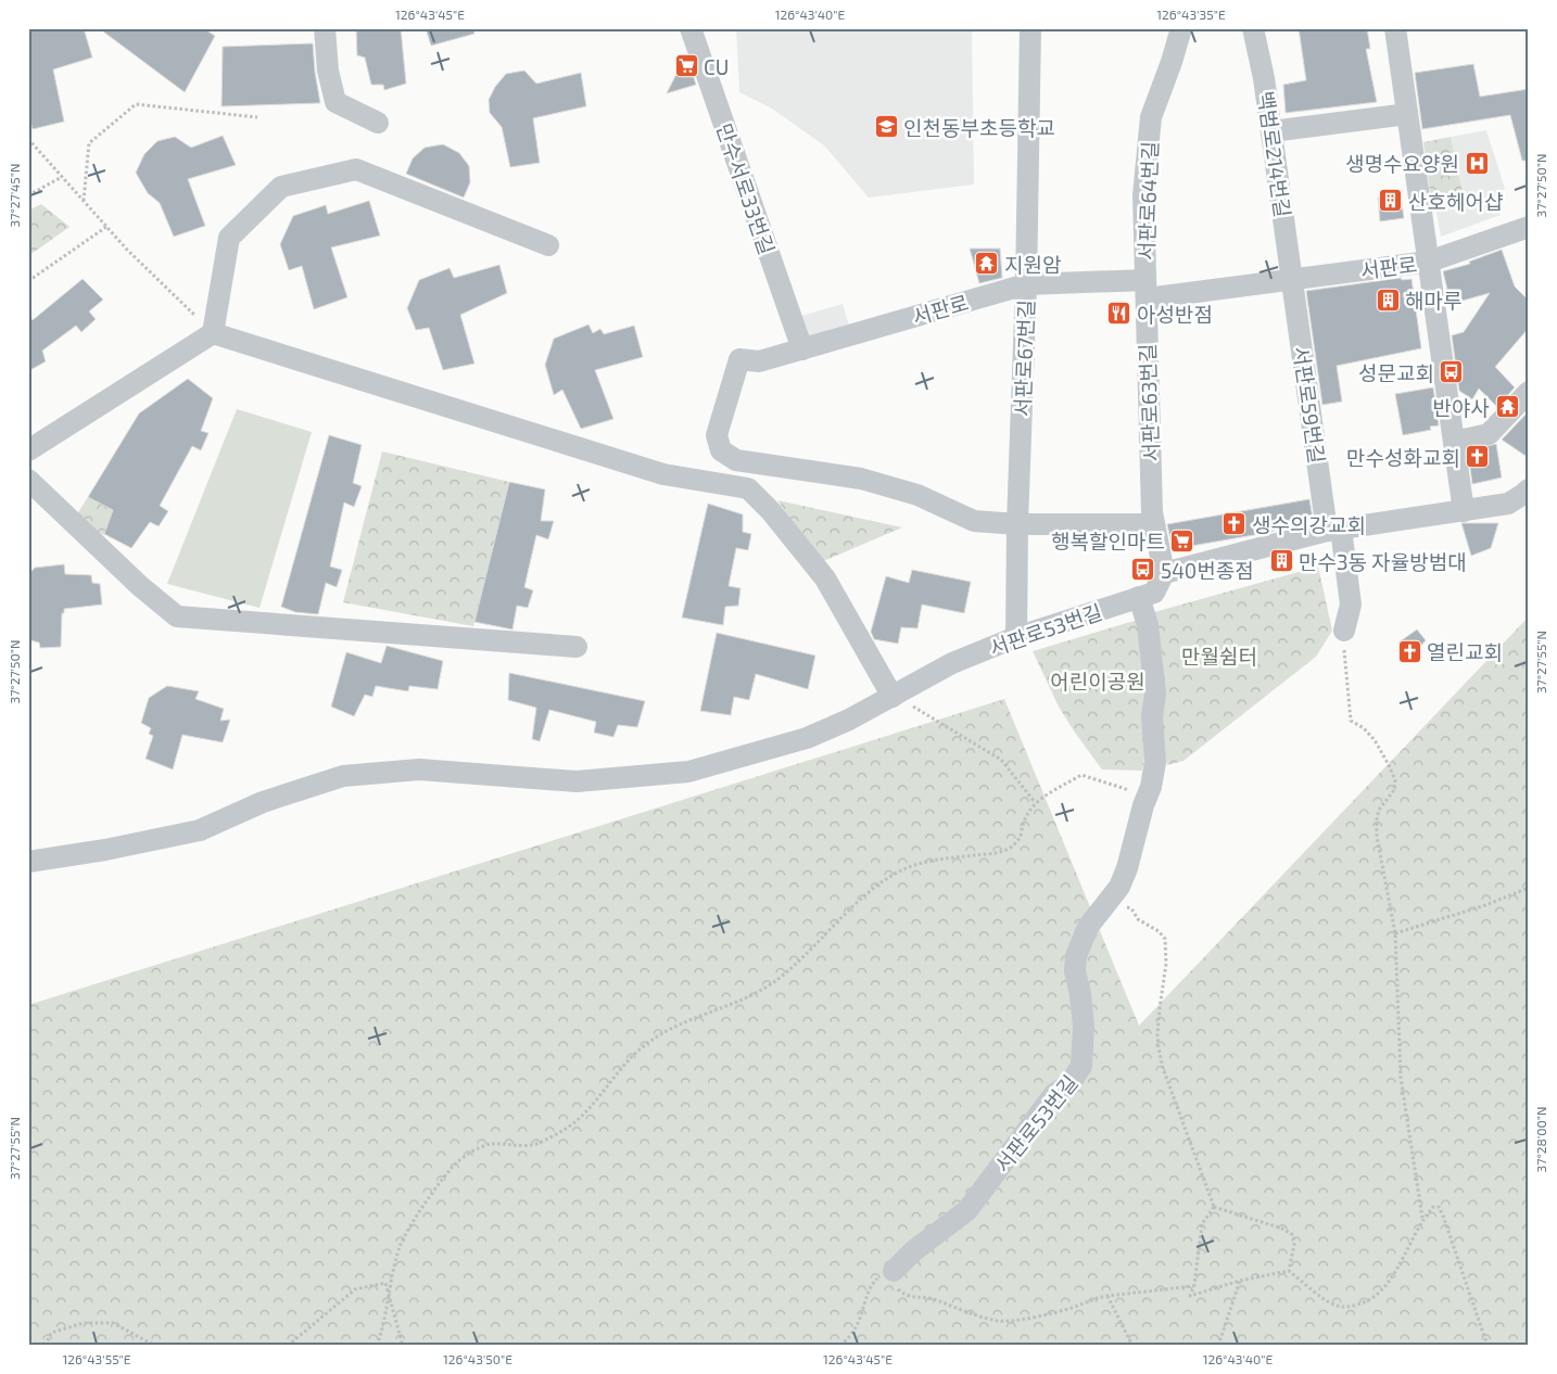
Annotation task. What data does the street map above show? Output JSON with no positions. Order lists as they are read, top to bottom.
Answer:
{
  "streets": {
    "street": [
      "백범로214번길",
      "만수서로33번길",
      "서판로64번길",
      "서판로",
      "서판로67번길",
      "서판로63번길",
      "서판로59번길",
      "서판로53번길"
    ]
  },
  "crossings": [
    ["백범로214번길", "서판로"],
    ["백범로214번길", "서판로59번길"],
    ["만수서로33번길", "서판로"],
    ["서판로64번길", "서판로"],
    ["서판로64번길", "서판로63번길"],
    ["서판로", "서판로67번길"],
    ["서판로", "서판로63번길"],
    ["서판로", "서판로59번길"],
    ["서판로67번길", "서판로53번길"],
    ["서판로63번길", "서판로53번길"]
  ],
  "parks": ["만월쉼터", "어린이공원"],
  "places": {
    "supermarket": ["CU", "행복할인마트"],
    "school or university": ["인천동부초등학교"],
    "hospital": ["생명수요양원"],
    "building": ["산호헤어샵", "해마루", "만수3동 자율방범대"],
    "temple": ["지원암", "반야사"],
    "restaurant": ["아성반점"],
    "bus stop": ["성문교회", "540번종점"],
    "church": ["만수성화교회", "생수의강교회", "열린교회"]
  },
  "coordinates": [
    "126°43'45\"E",
    "126°43'40\"E",
    "126°43'35\"E",
    "37°27'50\"N",
    "37°27'45\"N",
    "37°27'55\"N",
    "37°28'00\"N",
    "126°43'55\"E",
    "126°43'50\"E"
  ]
}
